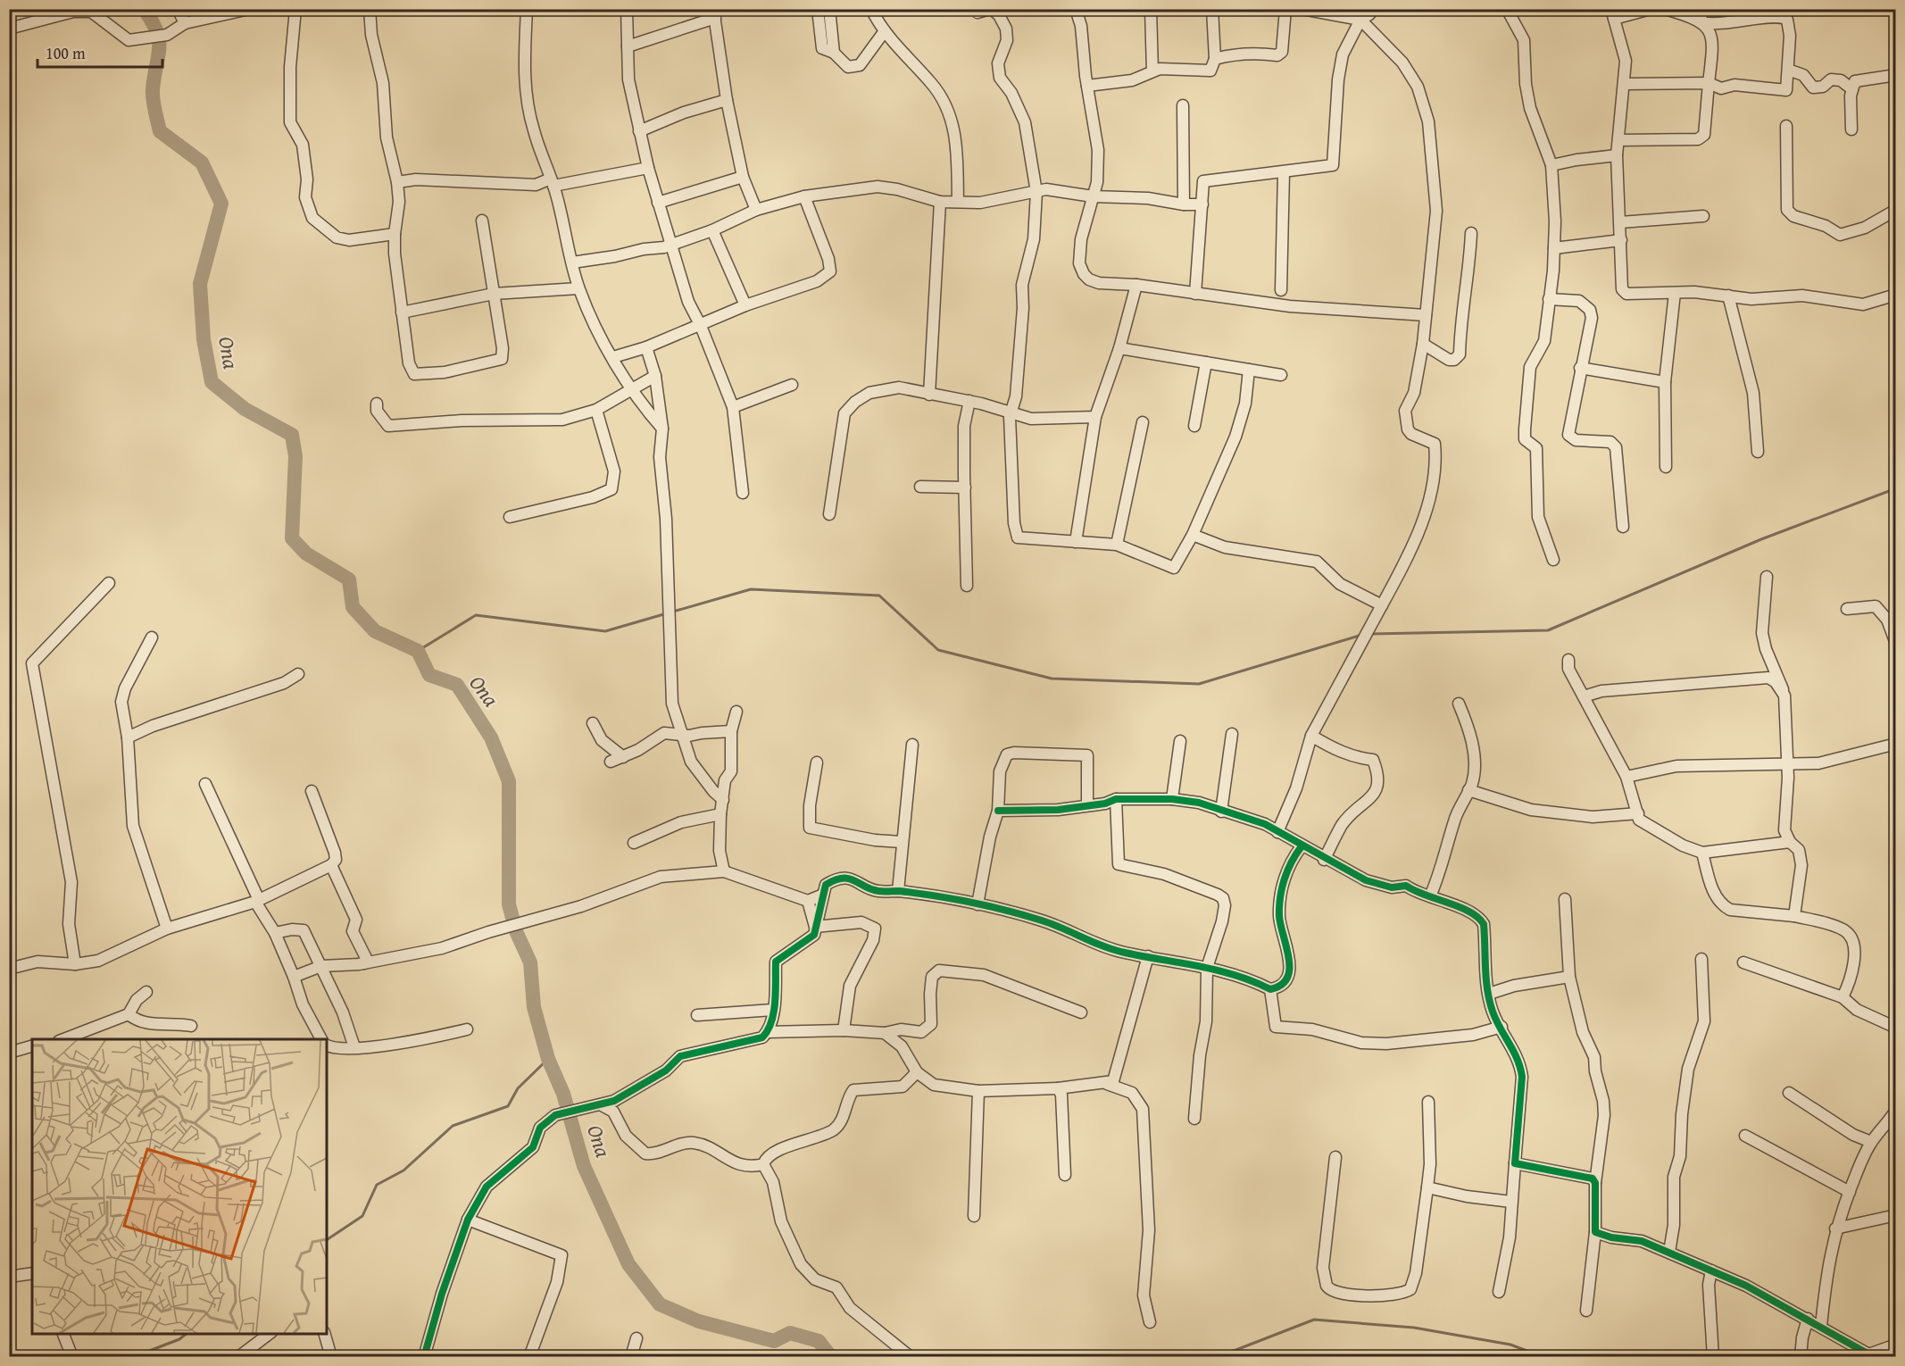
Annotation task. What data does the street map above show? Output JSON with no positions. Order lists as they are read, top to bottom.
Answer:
{
  "water": ["Ona"],
  "scale_bar": "100 m"
}
